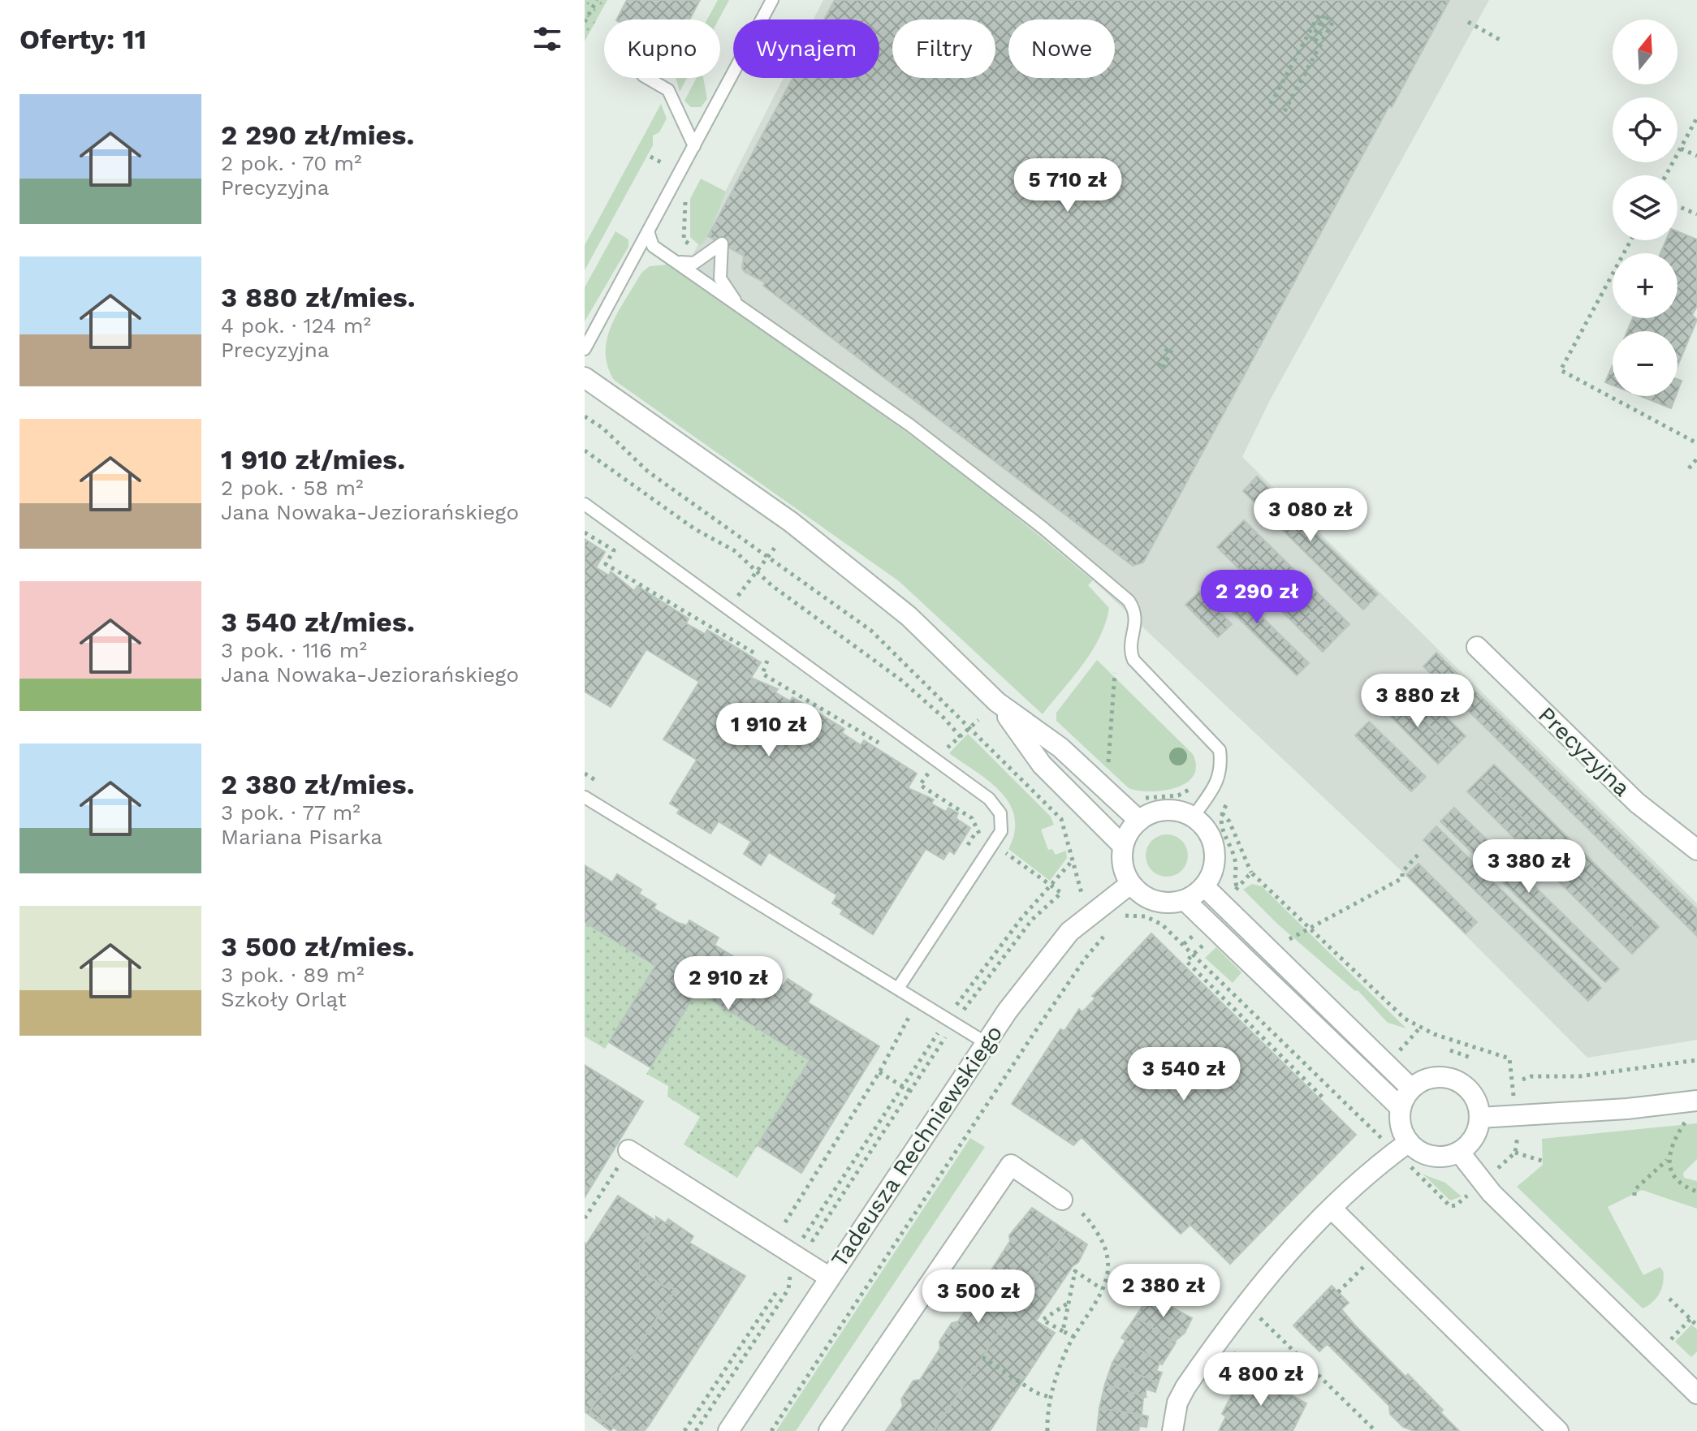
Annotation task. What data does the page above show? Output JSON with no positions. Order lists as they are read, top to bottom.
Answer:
{
  "streets": {
    "street": ["Precyzyjna", "Tadeusza Rechniewskiego"]
  },
  "north": "top",
  "page": {
    "heading": "Oferty: 11",
    "map_buttons": ["+", "−"],
    "chip": [
      "Kupno",
      "Wynajem",
      "Filtry",
      "Nowe"
    ],
    "list": [
      {
        "name": "2 290 zł/mies.",
        "note": "2 pok. · 70 m² · Precyzyjna"
      },
      {
        "name": "3 880 zł/mies.",
        "note": "4 pok. · 124 m² · Precyzyjna"
      },
      {
        "name": "1 910 zł/mies.",
        "note": "2 pok. · 58 m² · Jana Nowaka-Jeziorańskiego"
      },
      {
        "name": "3 540 zł/mies.",
        "note": "3 pok. · 116 m² · Jana Nowaka-Jeziorańskiego"
      },
      {
        "name": "2 380 zł/mies.",
        "note": "3 pok. · 77 m² · Mariana Pisarka"
      },
      {
        "name": "3 500 zł/mies.",
        "note": "3 pok. · 89 m² · Szkoły Orląt"
      }
    ],
    "price": [
      "5 710 zł",
      "3 080 zł",
      "2 290 zł",
      "3 880 zł",
      "1 910 zł",
      "3 380 zł",
      "2 910 zł",
      "3 540 zł",
      "2 380 zł",
      "3 500 zł",
      "4 800 zł"
    ]
  }
}
